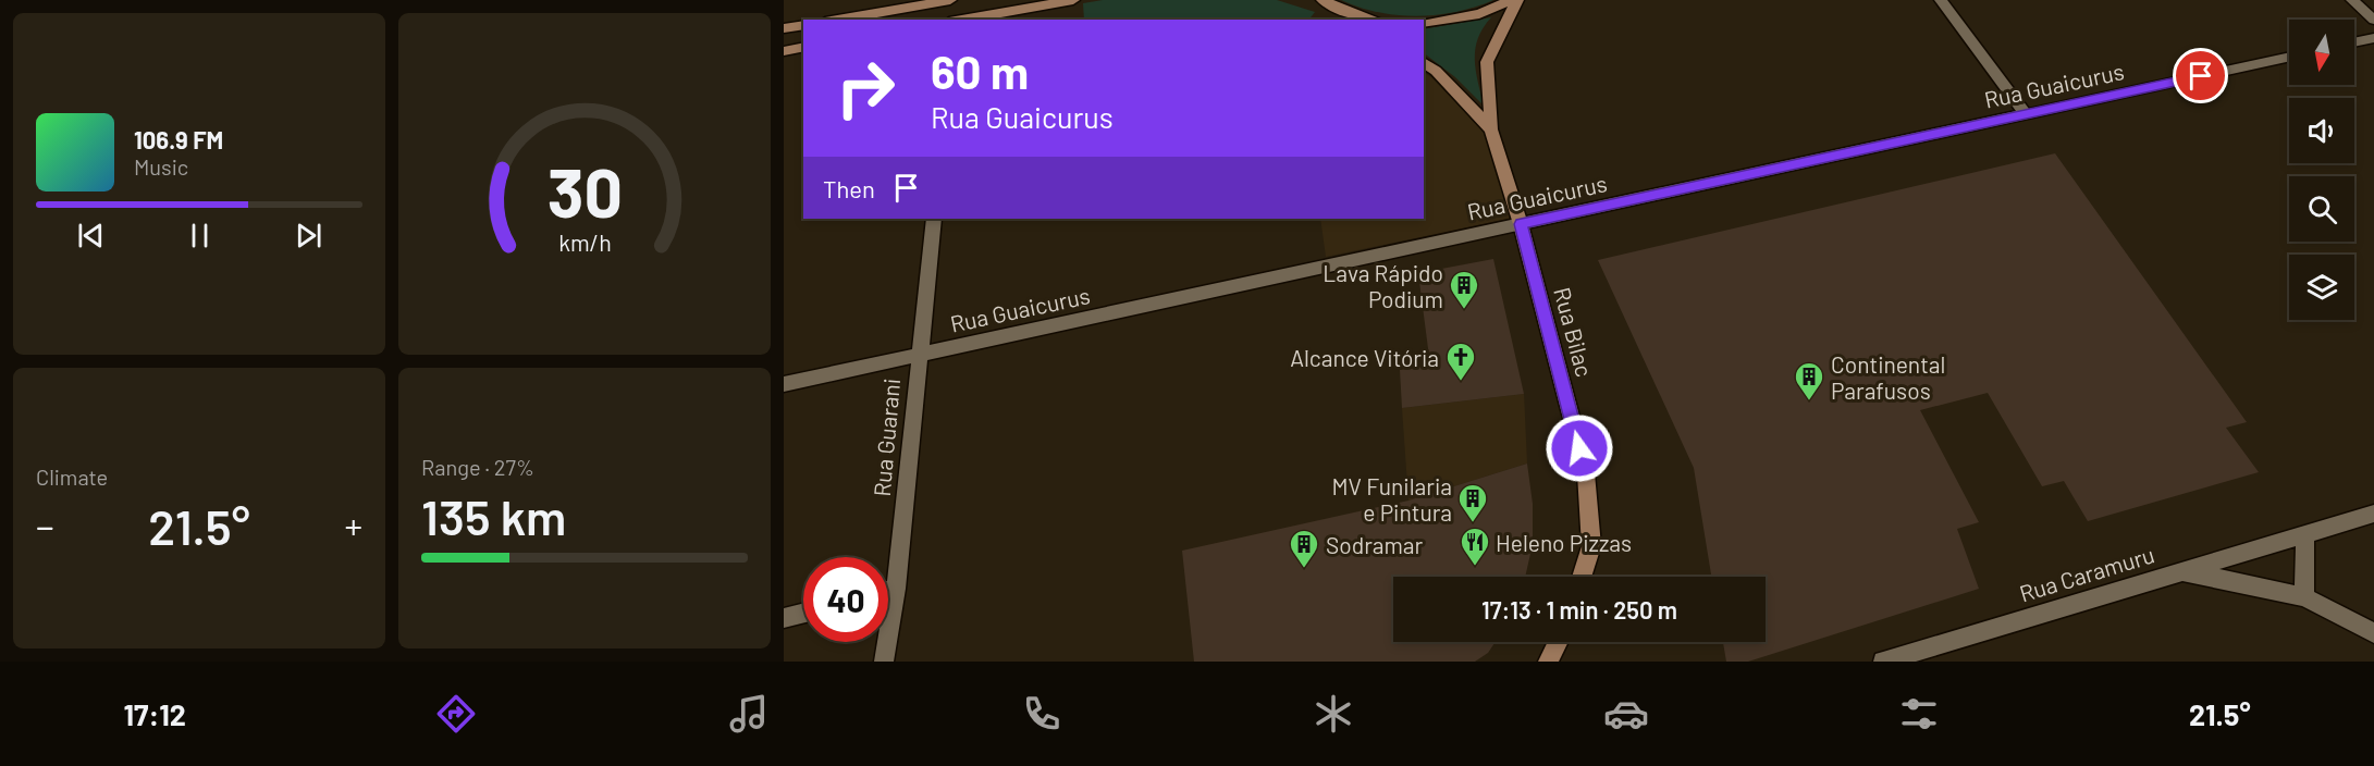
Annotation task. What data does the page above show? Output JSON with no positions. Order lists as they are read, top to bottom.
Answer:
{
  "streets": {
    "street": [
      "Rua Guaicurus",
      "Rua Bilac",
      "Rua Guarani",
      "Rua Caramuru"
    ]
  },
  "crossings": [
    ["Rua Guaicurus", "Rua Bilac"],
    ["Rua Guaicurus", "Rua Guarani"]
  ],
  "places": {
    "building": [
      "Lava Rápido Podium",
      "Continental Parafusos",
      "MV Funilaria e Pintura",
      "Sodramar"
    ],
    "church": ["Alcance Vitória"],
    "restaurant": ["Heleno Pizzas"]
  },
  "north": "bottom",
  "page": {
    "turn": ["60 m", "Rua Guaicurus"],
    "song": ["106.9 FM", "Music"],
    "then": "Then",
    "tile": [
      "Climate",
      ["Range · 27%", "135 km"]
    ],
    "heat": ["−", "21.5°", "+"],
    "limit": "40",
    "trip": "17:13 · 1 min · 250 m",
    "tabs": ["17:12", "21.5°"],
    "gauge": ["30", "km/h"]
  }
}
